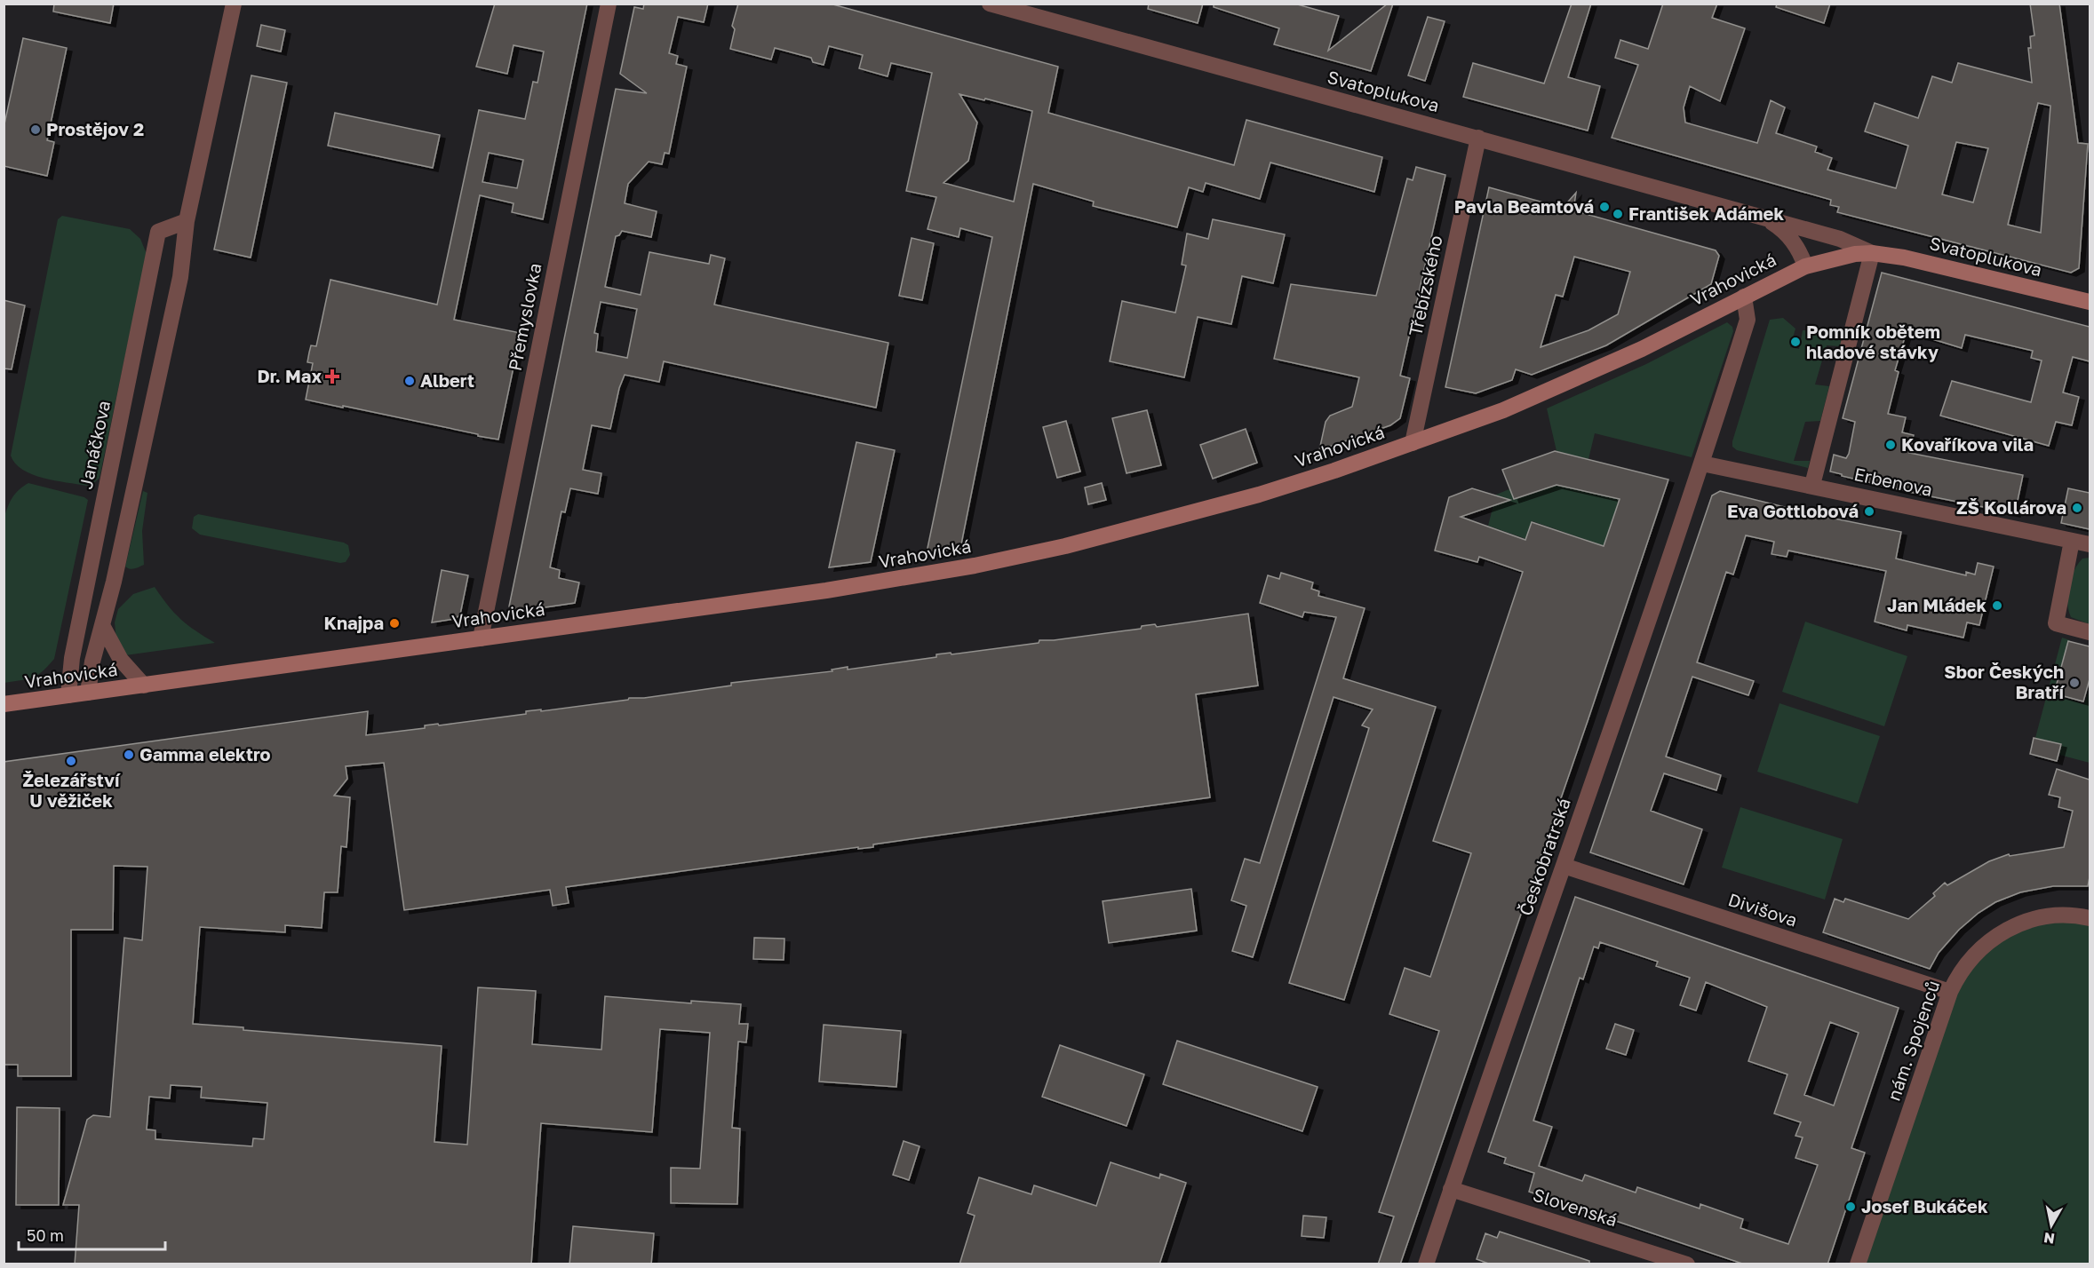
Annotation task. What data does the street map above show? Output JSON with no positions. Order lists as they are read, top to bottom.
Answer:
{
  "streets": {
    "street": [
      "Svatoplukova",
      "Vrahovická",
      "Třebízského",
      "Přemyslovka",
      "Janáčkova",
      "Erbenova",
      "Českobratrská",
      "Divišova",
      "nám. Spojenců",
      "Slovenská"
    ]
  },
  "crossings": [
    ["Svatoplukova", "Vrahovická"],
    ["Svatoplukova", "Třebízského"],
    ["Vrahovická", "Třebízského"],
    ["Vrahovická", "Přemyslovka"],
    ["Vrahovická", "Janáčkova"],
    ["Vrahovická", "Českobratrská"],
    ["Erbenova", "Českobratrská"],
    ["Českobratrská", "Divišova"],
    ["Českobratrská", "Slovenská"],
    ["Divišova", "nám. Spojenců"]
  ],
  "places": {
    "other": [
      "Prostějov 2",
      "Pavla Beamtová",
      "František Adámek",
      "Pomník obětem hladové stávky",
      "Albert",
      "Kovaříkova vila",
      "ZŠ Kollárova",
      "Eva Gottlobová",
      "Jan Mládek",
      "Knajpa",
      "Sbor Českých Bratří",
      "Gamma elektro",
      "Železářství U věžiček",
      "Josef Bukáček"
    ],
    "health": ["Dr. Max"]
  },
  "scale_bar": "50 m",
  "north": "bottom"
}
